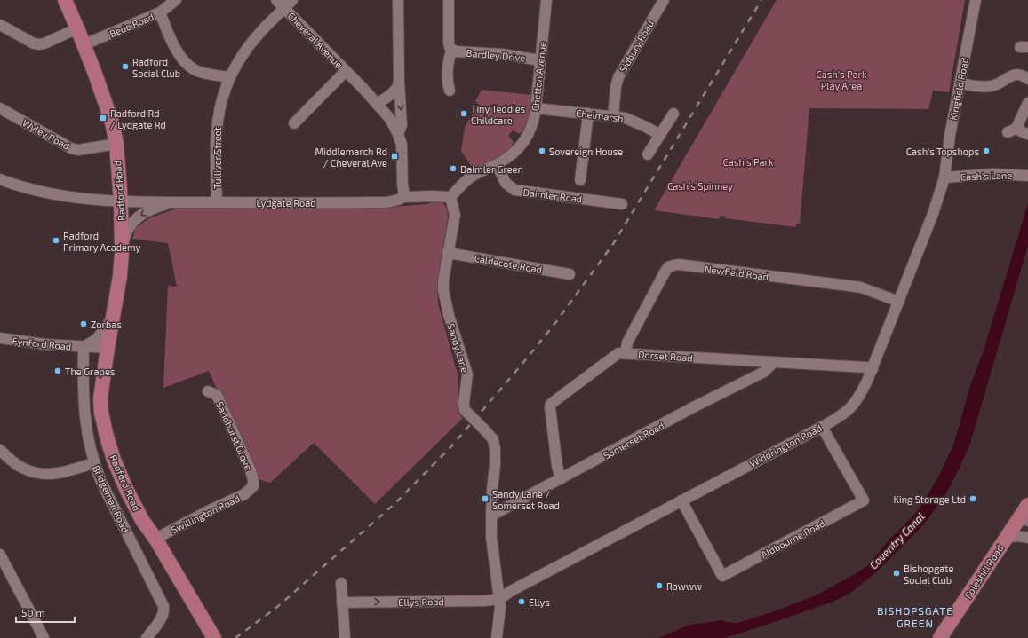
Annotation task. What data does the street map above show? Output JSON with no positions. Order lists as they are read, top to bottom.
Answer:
{
  "streets": {
    "main road": ["Radford Road", "Foleshill Road"],
    "street": [
      "Bede Road",
      "Cheveral Avenue",
      "Sidbury Road",
      "Bardley Drive",
      "Chetton Avenue",
      "Kingfield Road",
      "Chelmarsh",
      "Wyley Road",
      "Tulliver Street",
      "Cash's Lane",
      "Daimler Road",
      "Lydgate Road",
      "Caldecote Road",
      "Newfield Road",
      "Fynford Road",
      "Sandy Lane",
      "Dorset Road",
      "Sandhurst Grove",
      "Somerset Road",
      "Widdrington Road",
      "Bridgeman Road",
      "Swillington Road",
      "Aldbourne Road",
      "Ellys Road"
    ]
  },
  "crossings": [
    ["Bede Road", "Radford Road"],
    ["Cheveral Avenue", "Tulliver Street"],
    ["Sidbury Road", "Chelmarsh"],
    ["Bardley Drive", "Chetton Avenue"],
    ["Chetton Avenue", "Chelmarsh"],
    ["Chetton Avenue", "Daimler Road"],
    ["Chetton Avenue", "Lydgate Road"],
    ["Chetton Avenue", "Sandy Lane"],
    ["Kingfield Road", "Cash's Lane"],
    ["Kingfield Road", "Widdrington Road"],
    ["Wyley Road", "Radford Road"],
    ["Tulliver Street", "Lydgate Road"],
    ["Cash's Lane", "Widdrington Road"],
    ["Radford Road", "Lydgate Road"],
    ["Radford Road", "Fynford Road"],
    ["Radford Road", "Swillington Road"],
    ["Lydgate Road", "Sandy Lane"],
    ["Caldecote Road", "Sandy Lane"],
    ["Newfield Road", "Dorset Road"],
    ["Newfield Road", "Widdrington Road"],
    ["Fynford Road", "Bridgeman Road"],
    ["Sandy Lane", "Somerset Road"],
    ["Sandy Lane", "Widdrington Road"],
    ["Sandy Lane", "Ellys Road"],
    ["Dorset Road", "Somerset Road"],
    ["Dorset Road", "Widdrington Road"],
    ["Sandhurst Grove", "Swillington Road"],
    ["Widdrington Road", "Aldbourne Road"],
    ["Widdrington Road", "Ellys Road"]
  ],
  "one_way": ["Ellys Road"],
  "districts": ["BISHOPSGATE GREEN"],
  "water": ["Coventry Canal"],
  "parks": ["Cash's Park Play Area", "Cash's Park", "Cash’s Spinney"],
  "places": {
    "other": [
      "Radford Social Club",
      "Tiny Teddies Childcare",
      "Sovereign House",
      "Cash's Topshops",
      "Daimler Green",
      "Radford Primary Academy",
      "Zorbas",
      "The Grapes",
      "King Storage Ltd",
      "Bishopgate Social Club",
      "Rawww",
      "Ellys"
    ],
    "transit": ["Radford Rd / Lydgate Rd", "Middlemarch Rd / Cheveral Ave", "Sandy Lane / Somerset Road"]
  },
  "scale_bar": "50 m"
}
